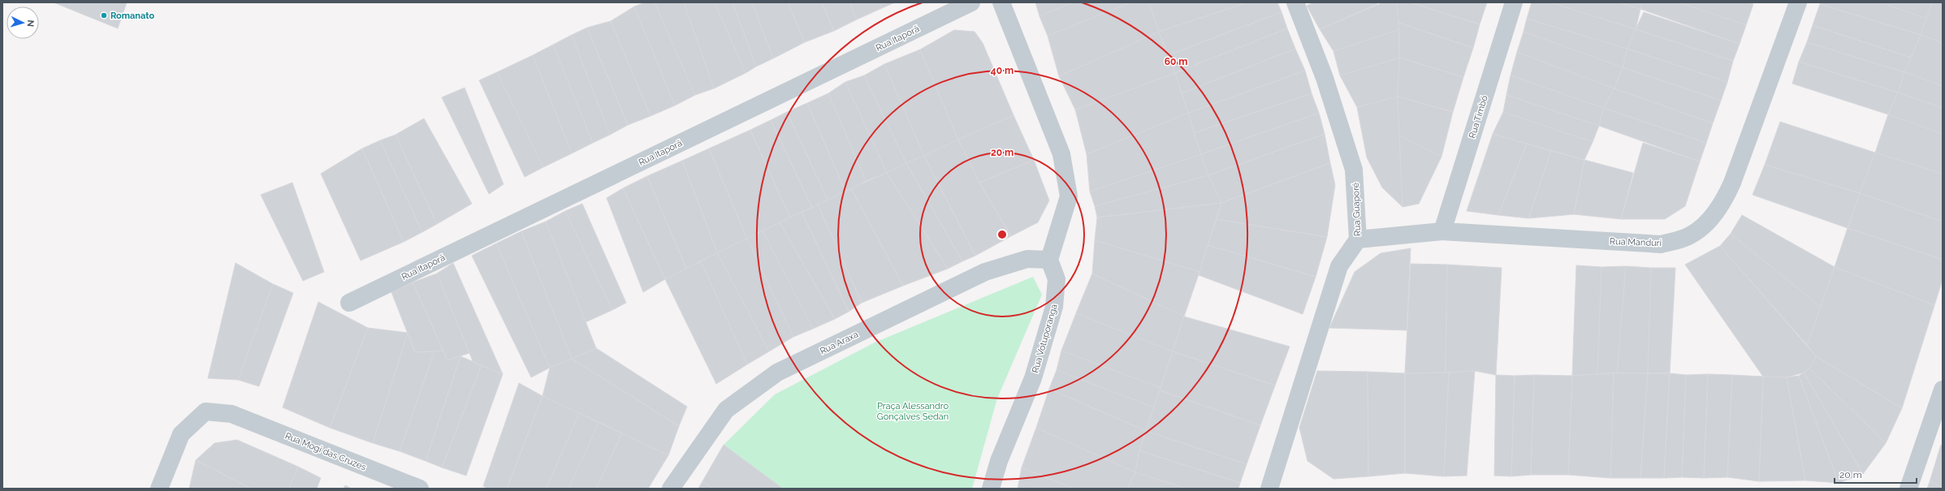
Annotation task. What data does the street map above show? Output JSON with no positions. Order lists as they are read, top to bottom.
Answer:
{
  "streets": {
    "street": [
      "Rua Itaporã",
      "Rua Timbó",
      "Rua Guaporé",
      "Rua Manduri",
      "Rua Votuporanga",
      "Rua Araxa",
      "Rua Mogi das Cruzes"
    ]
  },
  "crossings": [
    ["Rua Timbó", "Rua Manduri"],
    ["Rua Guaporé", "Rua Manduri"],
    ["Rua Votuporanga", "Rua Araxa"]
  ],
  "parks": ["Praça Alessandro Gonçalves Sedan"],
  "places": ["Romanato"],
  "scale_bar": "20 m",
  "north": "right",
  "rings": ["60 m", "40 m", "20 m"]
}
